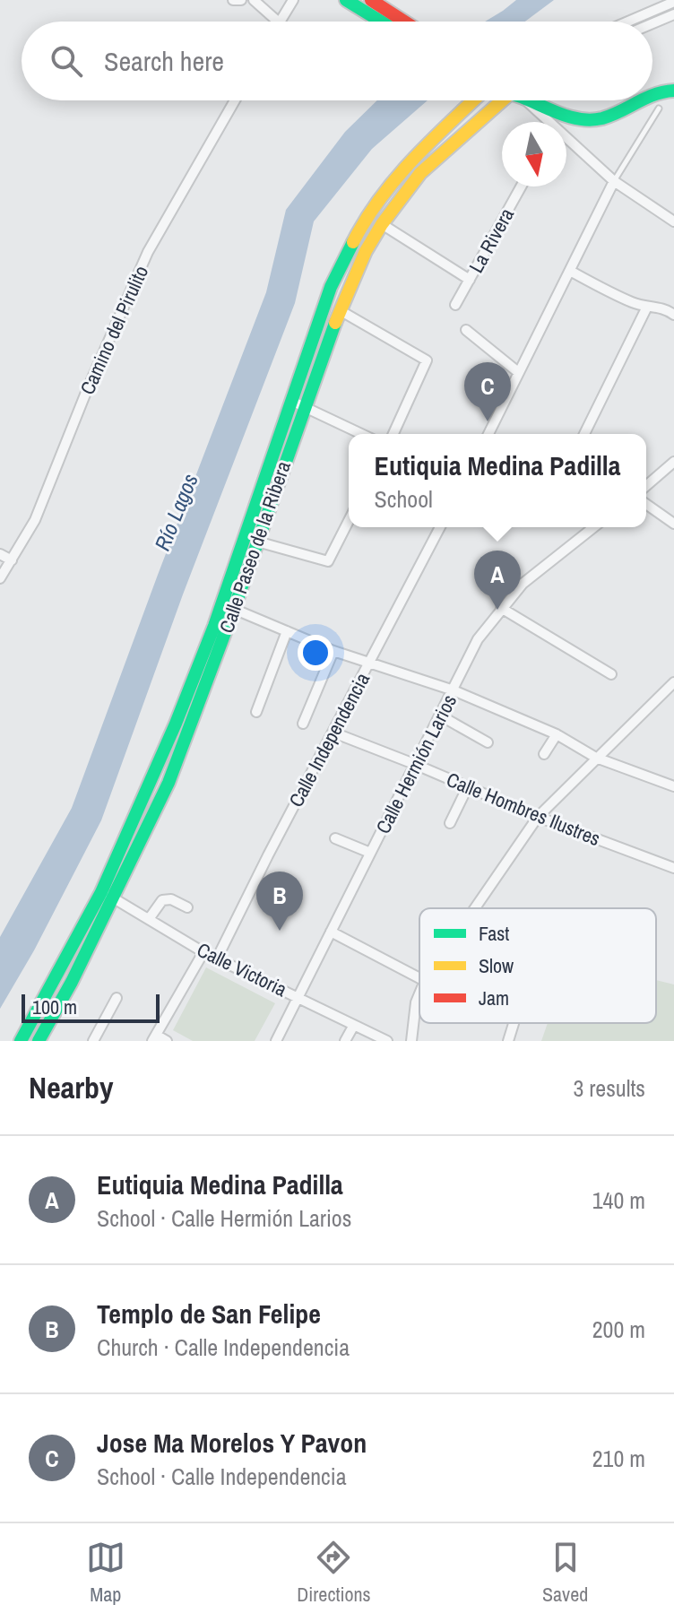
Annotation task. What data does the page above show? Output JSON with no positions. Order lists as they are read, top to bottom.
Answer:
{
  "streets": {
    "street": [
      "La Rivera",
      "Camino del Pirulito",
      "Calle Paseo de la Ribera",
      "Calle Independencia",
      "Calle Hermión Larios",
      "Calle Hombres Ilustres",
      "Calle Victoria"
    ]
  },
  "crossings": [
    ["Calle Paseo de la Ribera", "Calle Victoria"],
    ["Calle Independencia", "Calle Hombres Ilustres"],
    ["Calle Independencia", "Calle Victoria"],
    ["Calle Hermión Larios", "Calle Hombres Ilustres"],
    ["Calle Hermión Larios", "Calle Victoria"]
  ],
  "water": ["Río Lagos"],
  "legend": ["Fast", "Slow", "Jam"],
  "scale_bar": "100 m",
  "north": "bottom",
  "page": {
    "search": "Search here",
    "pins": ["C", "A", "B"],
    "popup": ["Eutiquia Medina Padilla", "School"],
    "scale": "100 m",
    "heading": ["Nearby", "3 results"],
    "list": [
      {
        "mark": "A",
        "name": "Eutiquia Medina Padilla",
        "note": "School · Calle Hermión Larios",
        "value": "140 m"
      },
      {
        "mark": "B",
        "name": "Templo de San Felipe",
        "note": "Church · Calle Independencia",
        "value": "200 m"
      },
      {
        "mark": "C",
        "name": "Jose Ma Morelos Y Pavon",
        "note": "School · Calle Independencia",
        "value": "210 m"
      }
    ],
    "nav": ["Map", "Directions", "Saved"]
  }
}
